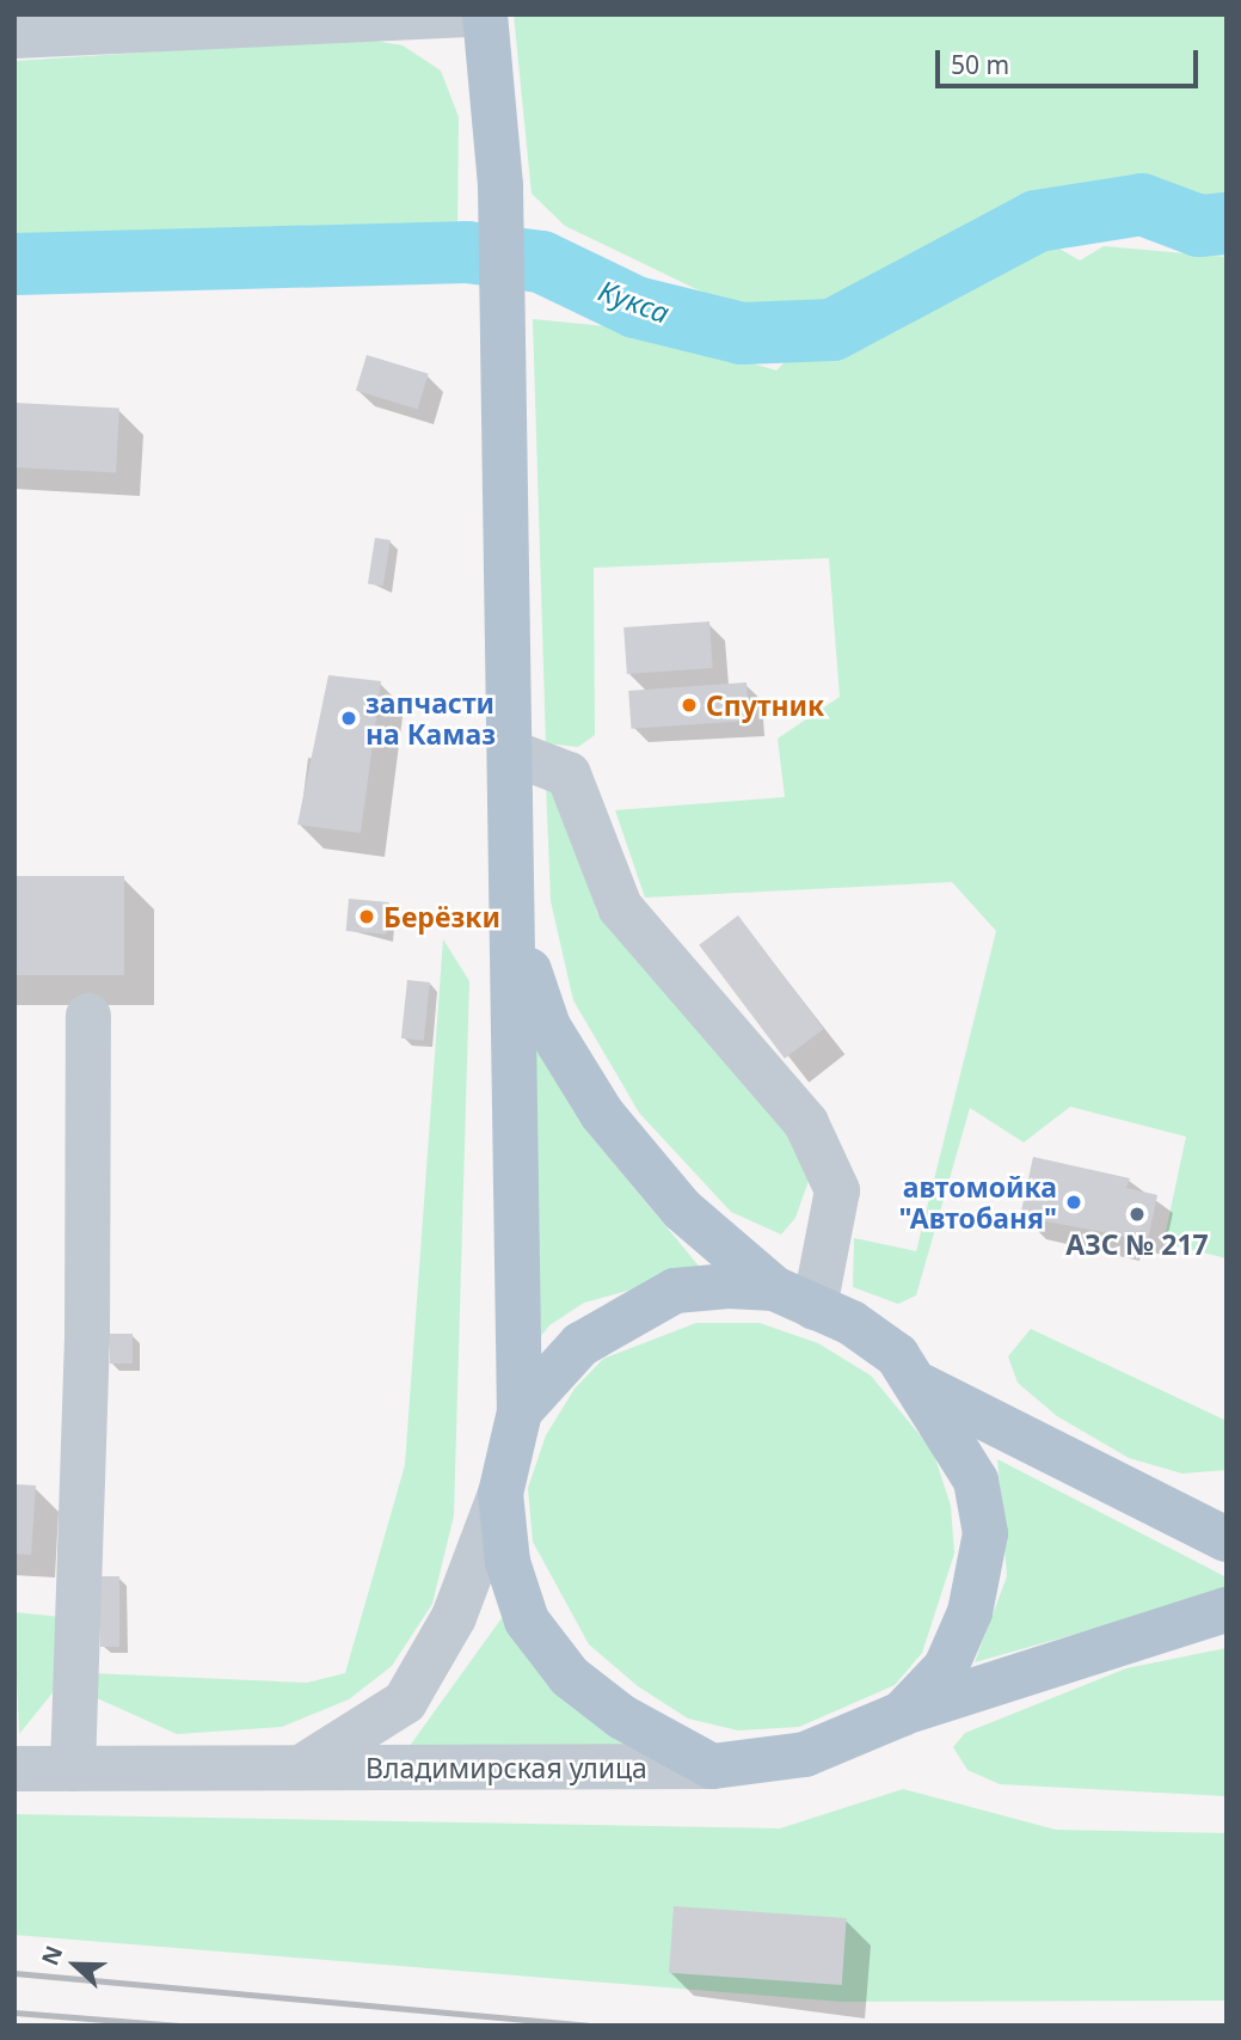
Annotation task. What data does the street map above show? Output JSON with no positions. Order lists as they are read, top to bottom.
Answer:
{
  "streets": {
    "street": ["Владимирская улица"]
  },
  "water": ["Кукса"],
  "places": [
    "Спутник",
    "запчасти на Камаз",
    "Берёзки",
    "автомойка \"Автобаня\"",
    "АЗС № 217"
  ],
  "scale_bar": "50 m",
  "north": "left"
}
